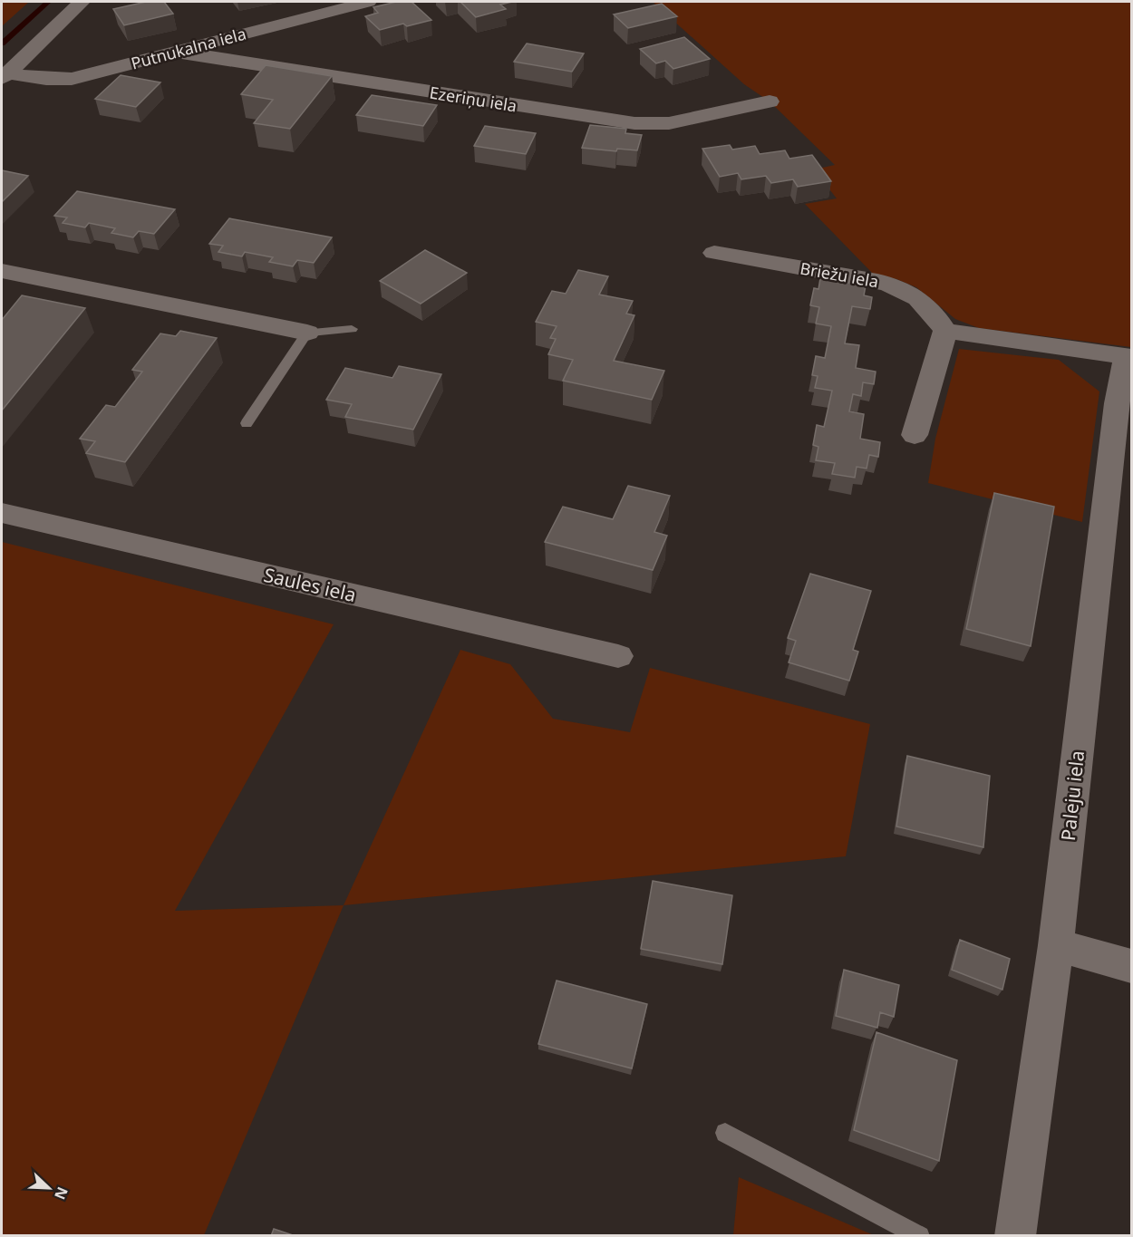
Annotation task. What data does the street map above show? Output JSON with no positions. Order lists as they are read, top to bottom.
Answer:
{
  "streets": {
    "street": [
      "Putnukalna iela",
      "Ezeriņu iela",
      "Briežu iela",
      "Saules iela",
      "Paleju iela"
    ]
  },
  "crossings": [
    ["Putnukalna iela", "Ezeriņu iela"]
  ],
  "north": "bottom right"
}
